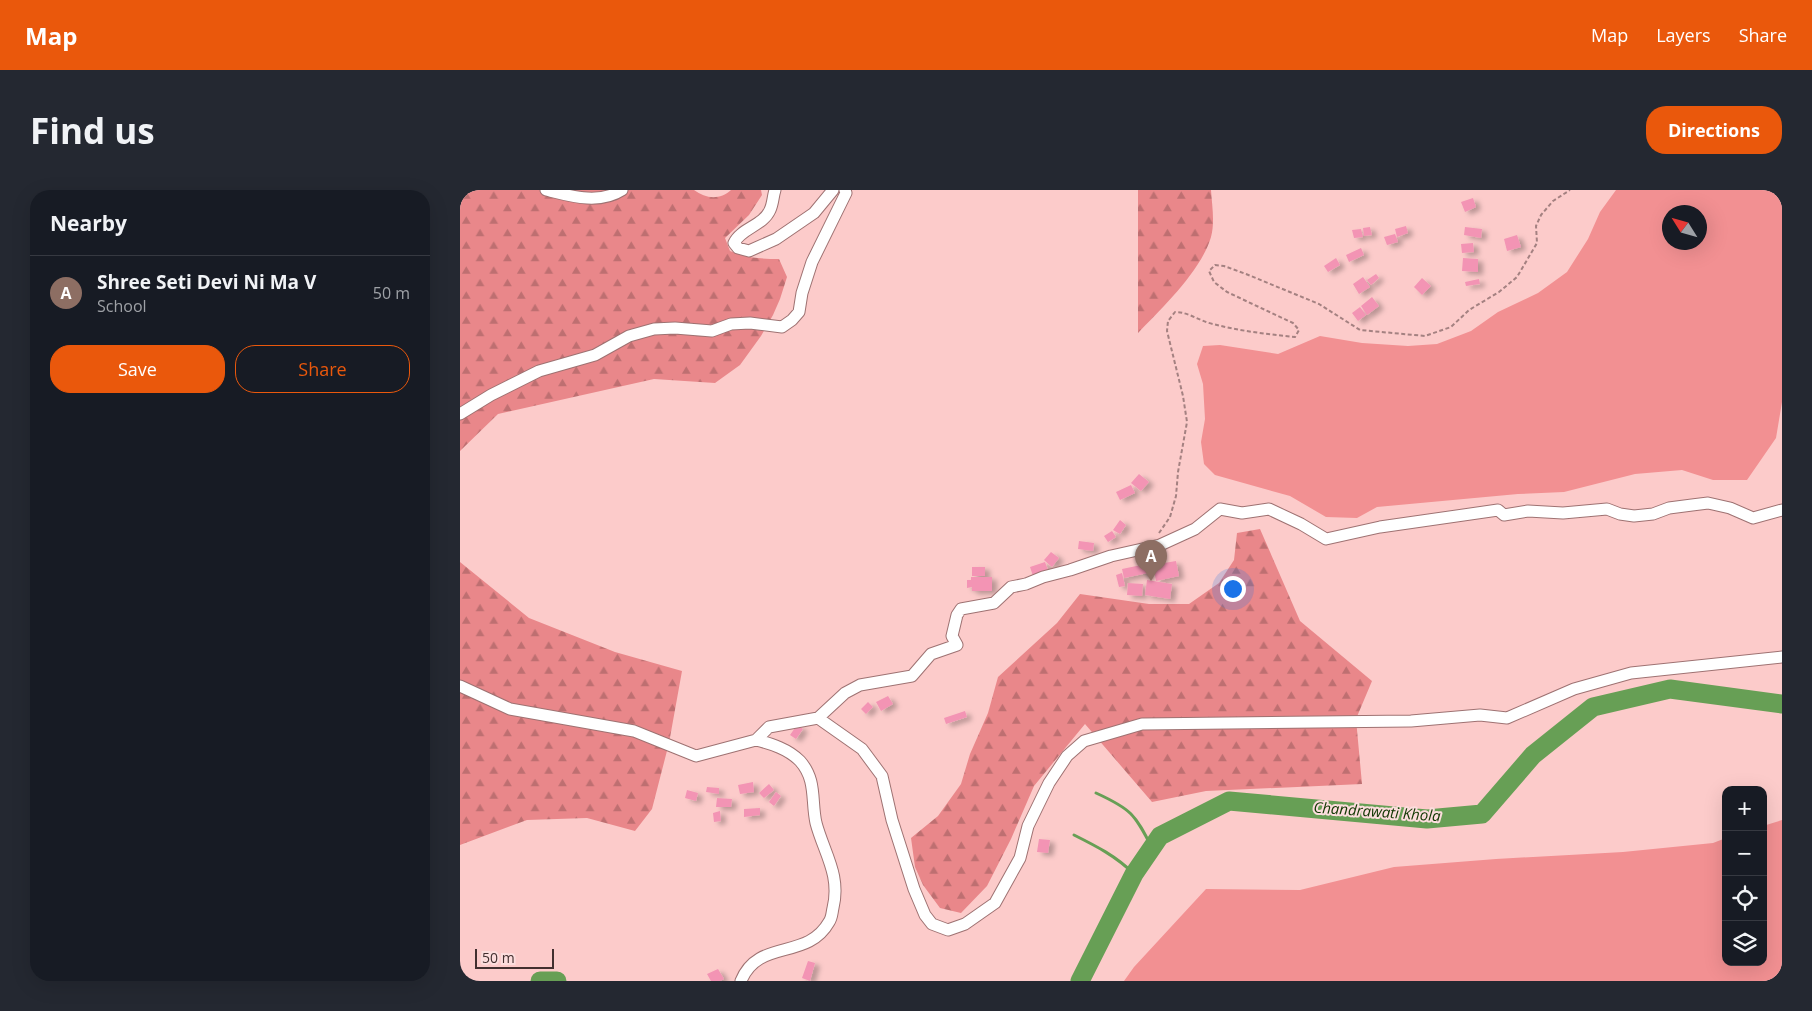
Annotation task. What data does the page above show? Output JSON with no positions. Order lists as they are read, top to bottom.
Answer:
{
  "water": ["Chandrawati Khola"],
  "scale_bar": "50 m",
  "north": "top left",
  "page": {
    "header": "Map",
    "nav": ["Map", "Layers", "Share"],
    "buttons": [
      "Directions",
      ["Save", "Share"]
    ],
    "title": "Find us",
    "heading": "Nearby",
    "list": [
      {
        "mark": "A",
        "name": "Shree Seti Devi Ni Ma V",
        "note": "School",
        "value": "50 m"
      }
    ],
    "pins": "A",
    "map_buttons": ["+", "−"],
    "scale": "50 m"
  }
}
